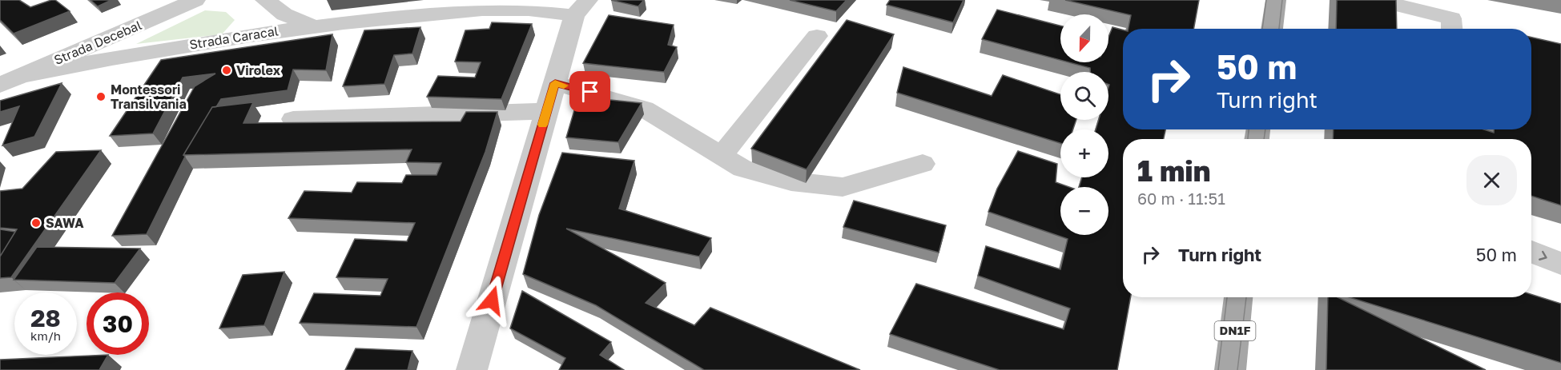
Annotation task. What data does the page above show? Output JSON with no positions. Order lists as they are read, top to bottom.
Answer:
{
  "streets": {
    "main road": ["DN1F"],
    "street": ["Strada Caracal", "Strada Decebal"]
  },
  "crossings": [
    ["Strada Caracal", "Strada Decebal"]
  ],
  "places": ["Virolex", "Montessori Transilvania", "SAWA"],
  "north": "bottom",
  "page": {
    "map_buttons": ["+", "−"],
    "turn": ["50 m", "Turn right"],
    "heading": ["1 min", "60 m · 11:51"],
    "list": [
      {
        "name": "Turn right",
        "value": "50 m"
      }
    ],
    "speed": "28 km/h",
    "limit": "30"
  }
}
